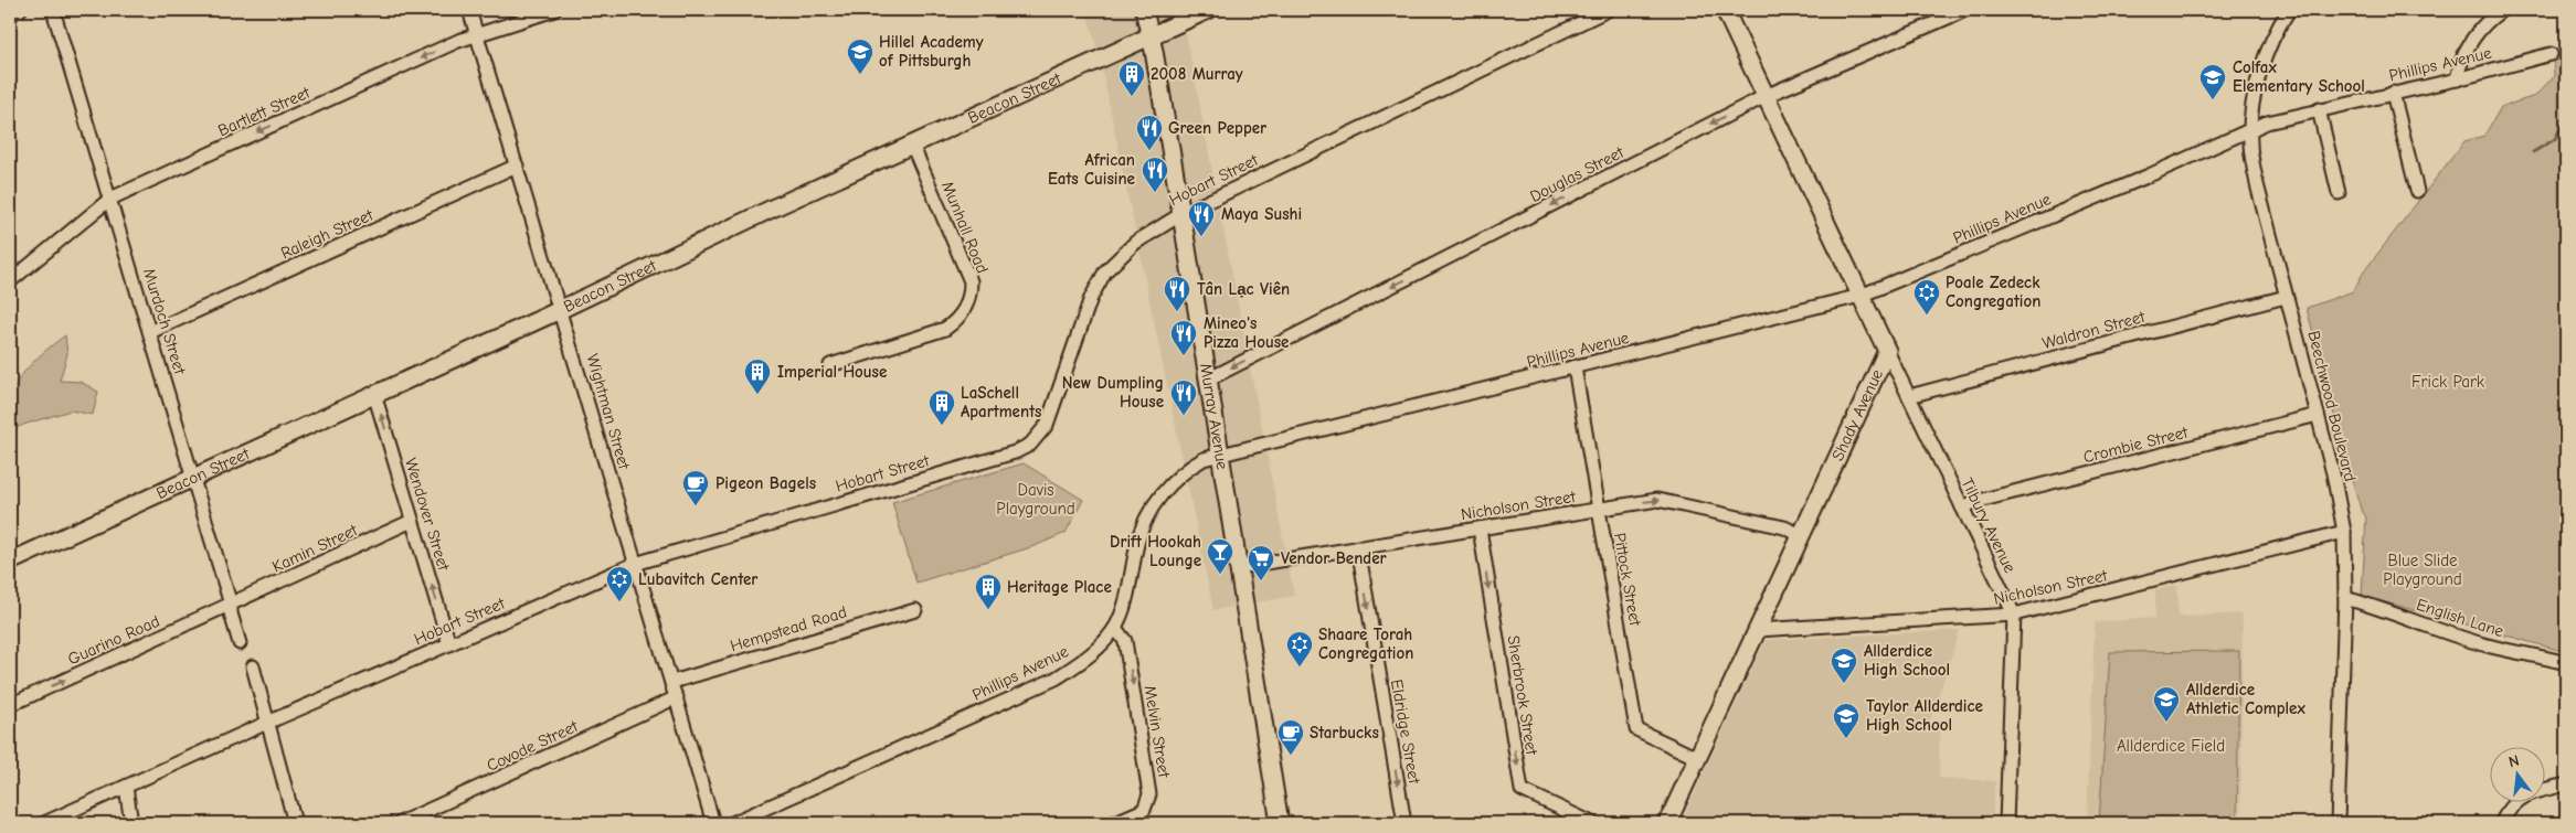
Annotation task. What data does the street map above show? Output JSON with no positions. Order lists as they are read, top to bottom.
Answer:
{
  "streets": {
    "main road": ["Beacon Street", "Murray Avenue", "Shady Avenue"],
    "street": [
      "Phillips Avenue",
      "Bartlett Street",
      "Douglas Street",
      "Hobart Street",
      "Munhall Road",
      "Raleigh Street",
      "Murdoch Street",
      "Waldron Street",
      "Beechwood Boulevard",
      "Wightman Street",
      "Crombie Street",
      "Nicholson Street",
      "Wendover Street",
      "Tilbury Avenue",
      "Kamin Street",
      "Pittock Street",
      "English Lane",
      "Hempstead Road",
      "Guarino Road",
      "Sherbrook Street",
      "Melvin Street",
      "Eldridge Street",
      "Covode Street"
    ]
  },
  "crossings": [
    ["Phillips Avenue", "Beechwood Boulevard"],
    ["Phillips Avenue", "Murray Avenue"],
    ["Phillips Avenue", "Shady Avenue"],
    ["Phillips Avenue", "Pittock Street"],
    ["Phillips Avenue", "Melvin Street"],
    ["Beacon Street", "Munhall Road"],
    ["Beacon Street", "Murdoch Street"],
    ["Beacon Street", "Wightman Street"],
    ["Beacon Street", "Murray Avenue"],
    ["Beacon Street", "Wendover Street"],
    ["Bartlett Street", "Murdoch Street"],
    ["Bartlett Street", "Wightman Street"],
    ["Douglas Street", "Murray Avenue"],
    ["Douglas Street", "Shady Avenue"],
    ["Hobart Street", "Wightman Street"],
    ["Hobart Street", "Murray Avenue"],
    ["Hobart Street", "Wendover Street"],
    ["Raleigh Street", "Murdoch Street"],
    ["Raleigh Street", "Wightman Street"],
    ["Murdoch Street", "Kamin Street"],
    ["Murdoch Street", "Guarino Road"],
    ["Waldron Street", "Beechwood Boulevard"],
    ["Waldron Street", "Tilbury Avenue"],
    ["Beechwood Boulevard", "Crombie Street"],
    ["Beechwood Boulevard", "Nicholson Street"],
    ["Beechwood Boulevard", "English Lane"],
    ["Wightman Street", "Hempstead Road"],
    ["Wightman Street", "Covode Street"],
    ["Murray Avenue", "Nicholson Street"],
    ["Shady Avenue", "Nicholson Street"],
    ["Shady Avenue", "Tilbury Avenue"],
    ["Shady Avenue", "Pittock Street"],
    ["Crombie Street", "Tilbury Avenue"],
    ["Nicholson Street", "Tilbury Avenue"],
    ["Nicholson Street", "Pittock Street"],
    ["Nicholson Street", "Sherbrook Street"],
    ["Nicholson Street", "Eldridge Street"],
    ["Wendover Street", "Kamin Street"],
    ["Kamin Street", "Guarino Road"]
  ],
  "one_way": [
    "Bartlett Street",
    "Douglas Street",
    "Wendover Street",
    "Guarino Road",
    "Sherbrook Street",
    "Melvin Street",
    "Eldridge Street"
  ],
  "parks": [
    "Frick Park",
    "Davis Playground",
    "Blue Slide Playground",
    "Allderdice Field"
  ],
  "places": {
    "school or university": [
      "Hillel Academy of Pittsburgh",
      "Colfax Elementary School",
      "Allderdice High School",
      "Allderdice Athletic Complex",
      "Taylor Allderdice High School"
    ],
    "building": [
      "2008 Murray",
      "Imperial House",
      "LaSchell Apartments",
      "Heritage Place"
    ],
    "restaurant": [
      "Green Pepper",
      "African Eats Cuisine",
      "Maya Sushi",
      "Tân Lạc Viên",
      "Mineo's Pizza House",
      "New Dumpling House"
    ],
    "synagogue": ["Poale Zedeck Congregation", "Lubavitch Center", "Shaare Torah Congregation"],
    "cafe": ["Pigeon Bagels", "Starbucks"],
    "bar": ["Drift Hookah Lounge"],
    "supermarket": ["Vendor Bender"]
  },
  "north": "top"
}
